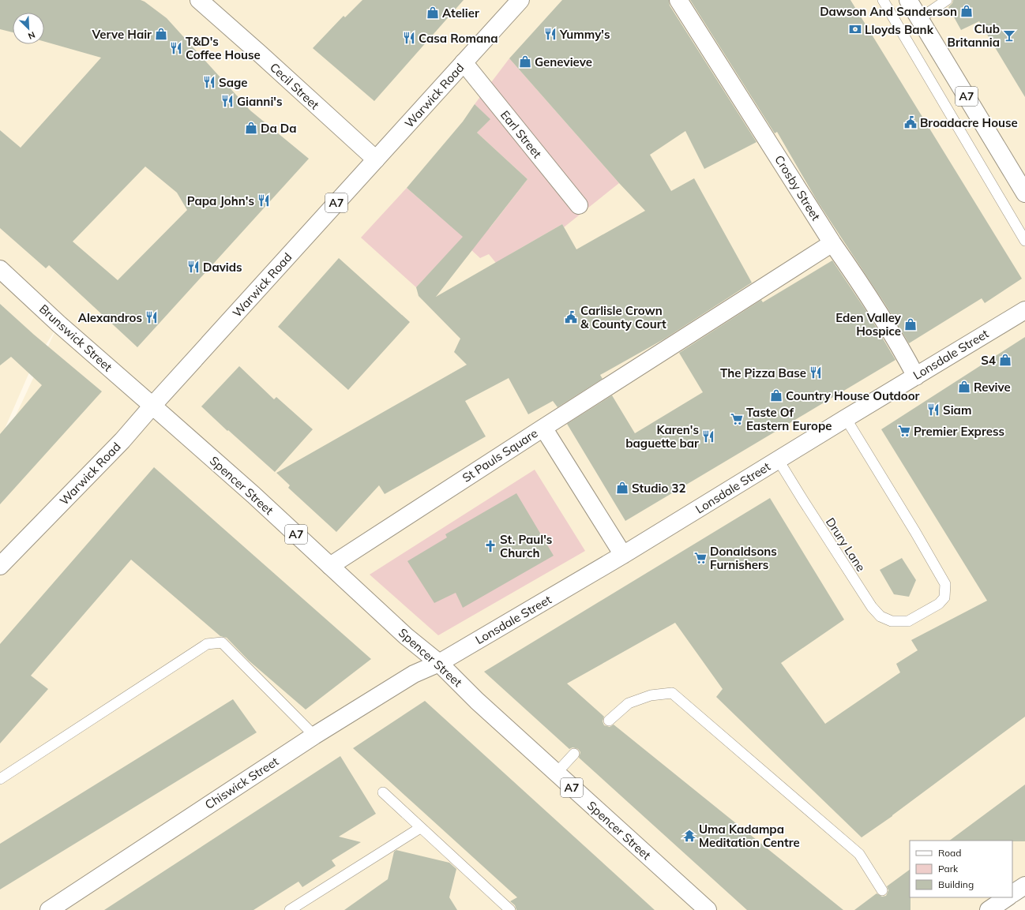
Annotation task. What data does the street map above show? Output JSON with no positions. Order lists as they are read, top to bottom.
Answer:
{
  "streets": {
    "street": [
      "Cecil Street",
      "Warwick Road",
      "A7",
      "Earl Street",
      "Crosby Street",
      "Brunswick Street",
      "Lonsdale Street",
      "St Pauls Square",
      "Spencer Street",
      "Chiswick Street"
    ],
    "lane": ["Drury Lane"]
  },
  "crossings": [
    ["Cecil Street", "Warwick Road"],
    ["Warwick Road", "Earl Street"],
    ["Warwick Road", "Brunswick Street"],
    ["Warwick Road", "Spencer Street"],
    ["Crosby Street", "Lonsdale Street"],
    ["Brunswick Street", "Spencer Street"],
    ["Lonsdale Street", "St Pauls Square"],
    ["Lonsdale Street", "Spencer Street"],
    ["Lonsdale Street", "Drury Lane"],
    ["Lonsdale Street", "Chiswick Street"],
    ["St Pauls Square", "Spencer Street"],
    ["Spencer Street", "Chiswick Street"]
  ],
  "places": {
    "shop": [
      "Dawson And Sanderson",
      "Atelier",
      "Verve Hair",
      "Genevieve",
      "Da Da",
      "Eden Valley Hospice",
      "S4",
      "Revive",
      "Country House Outdoor",
      "Studio 32"
    ],
    "bank": ["Lloyds Bank"],
    "restaurant": [
      "Yummy's",
      "Casa Romana",
      "T&D's Coffee House",
      "Sage",
      "Gianni's",
      "Papa John's",
      "Davids",
      "Alexandros",
      "The Pizza Base",
      "Siam",
      "Karen's baguette bar"
    ],
    "bar": ["Club Britannia"],
    "public building": ["Broadacre House", "Carlisle Crown & County Court"],
    "supermarket": ["Taste Of Eastern Europe", "Premier Express", "Donaldsons Furnishers"],
    "church": ["St. Paul's Church"],
    "temple": ["Uma Kadampa Meditation Centre"]
  },
  "legend": ["Road", "Park", "Building"],
  "north": "bottom right"
}
